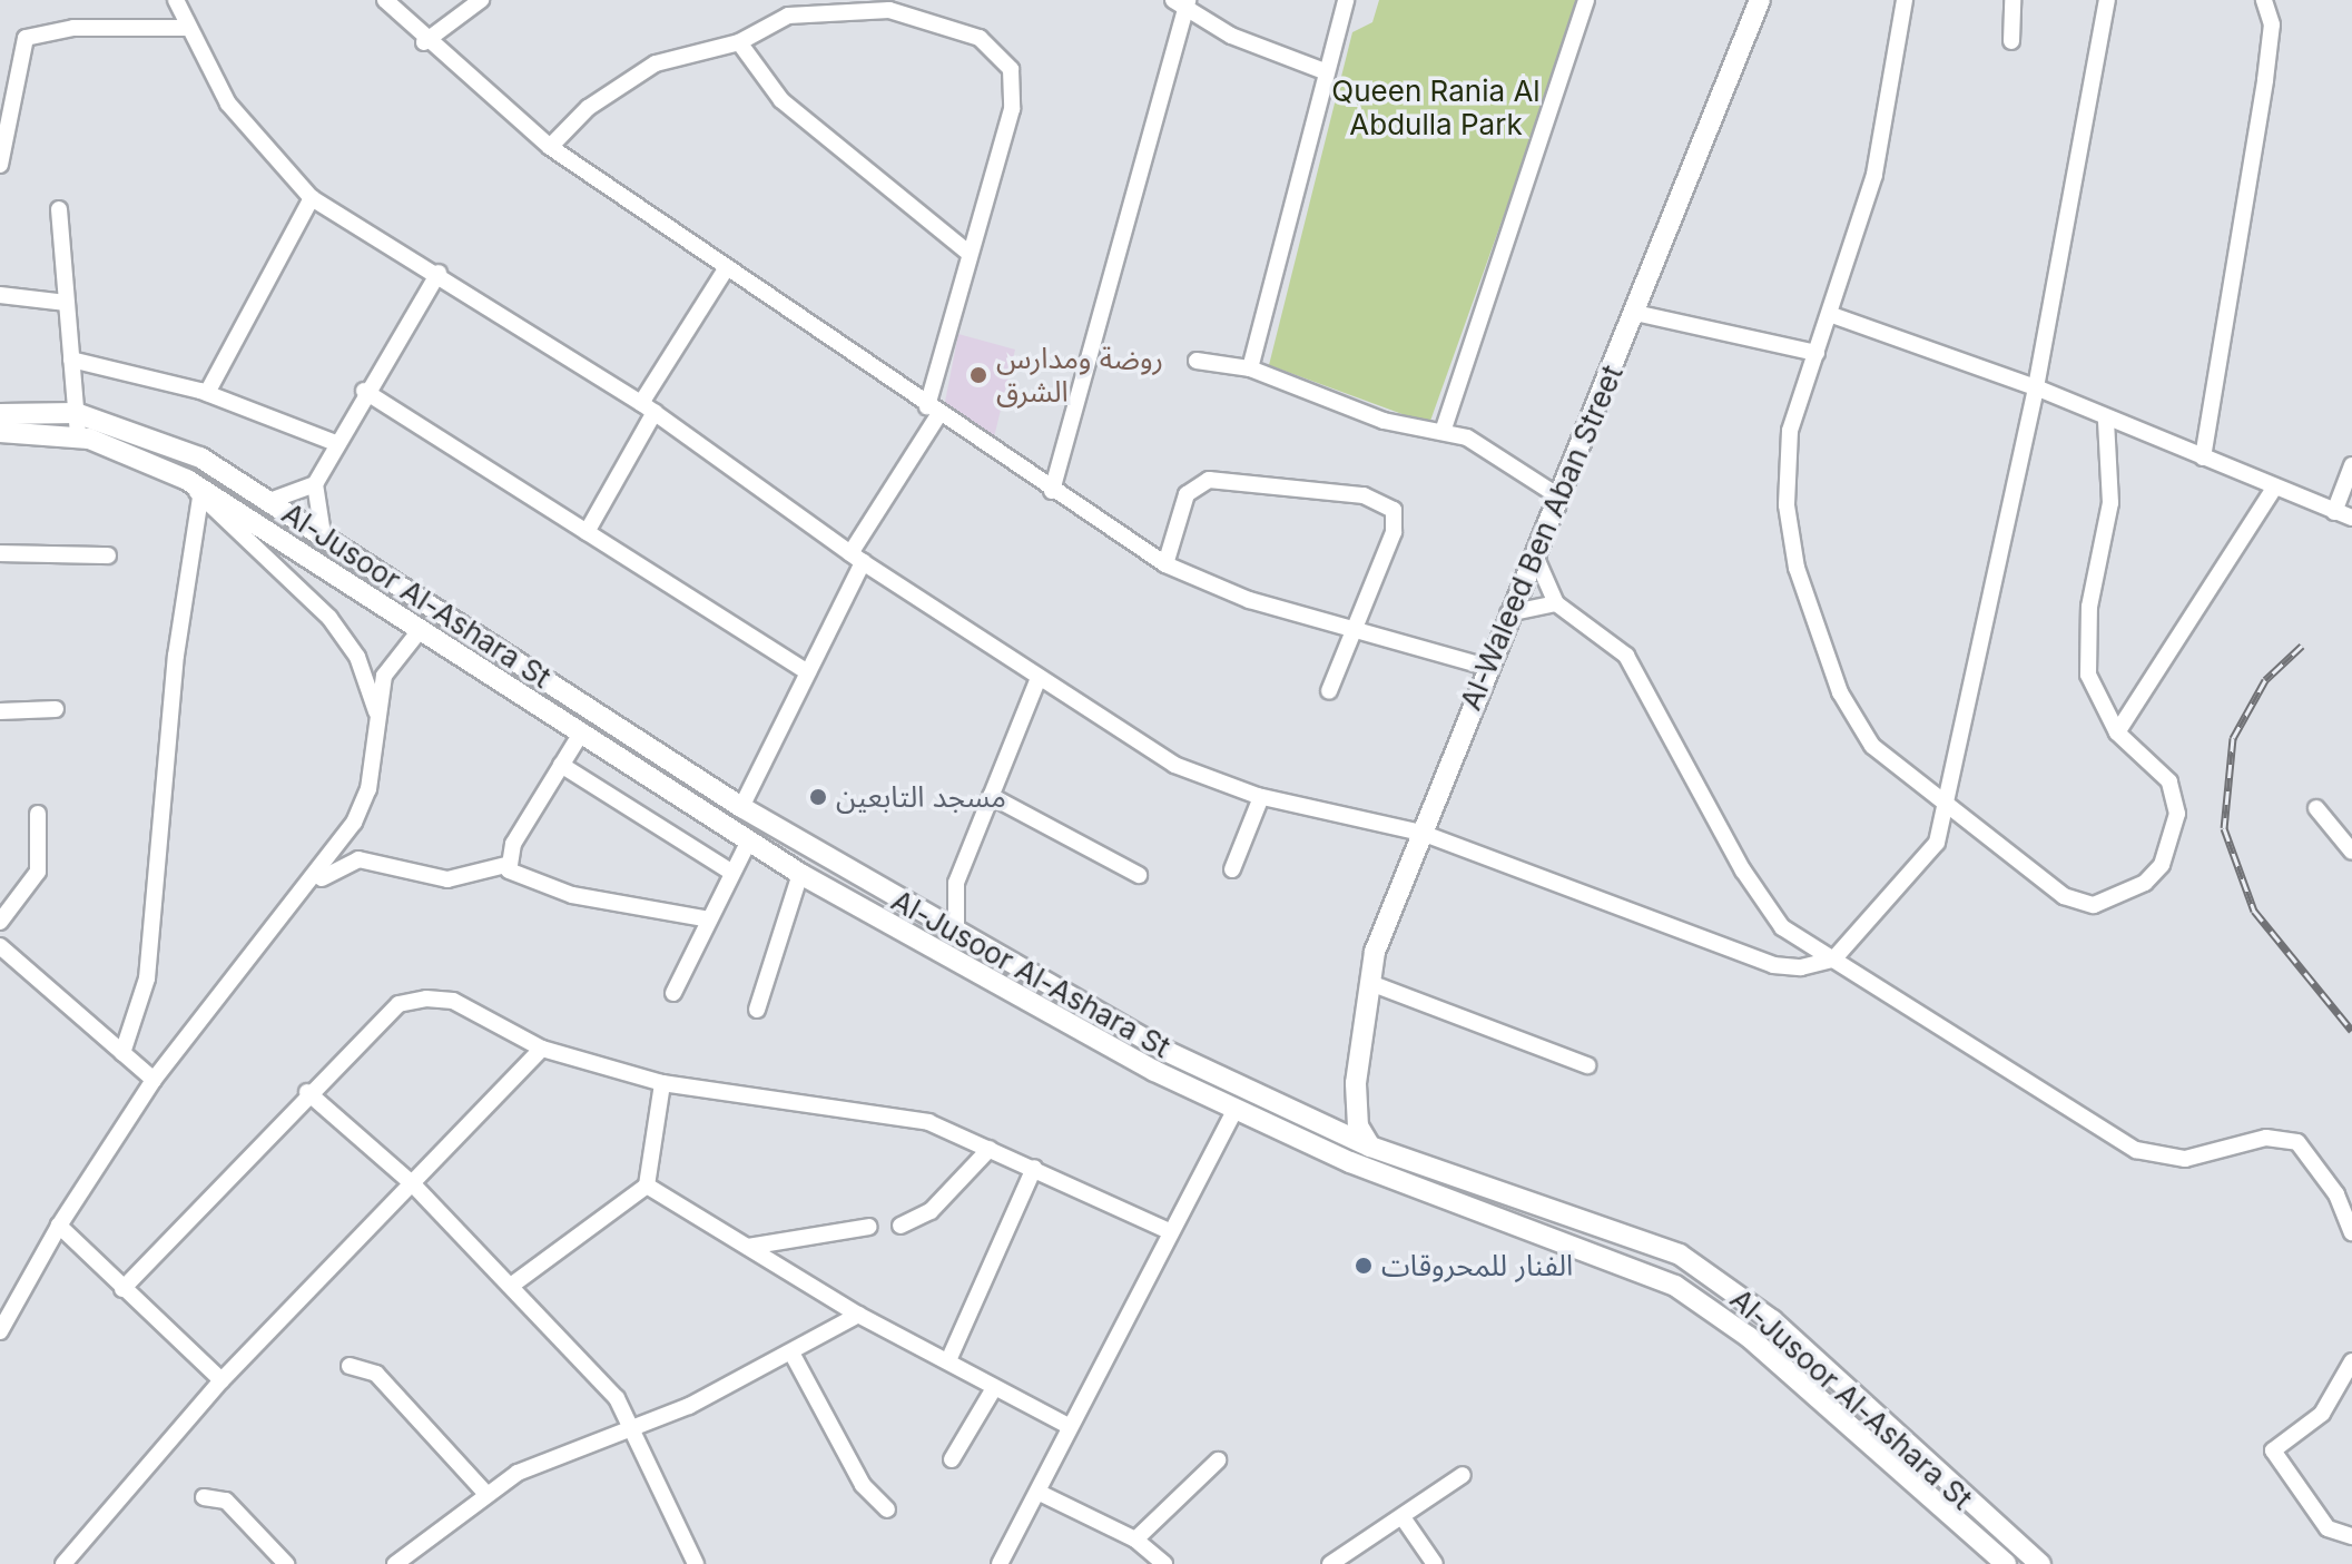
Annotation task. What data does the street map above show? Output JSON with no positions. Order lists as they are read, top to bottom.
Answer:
{
  "streets": {
    "main road": ["Al-Waleed Ben Aban Street", "Al-Jusoor Al-Ashara St"]
  },
  "crossings": [
    ["Al-Waleed Ben Aban Street", "Al-Jusoor Al-Ashara St"]
  ],
  "parks": ["Queen Rania Al Abdulla Park"],
  "places": ["روضة ومدارس الشرق", "مسجد التابعين", "الفنار للمحروقات"]
}
